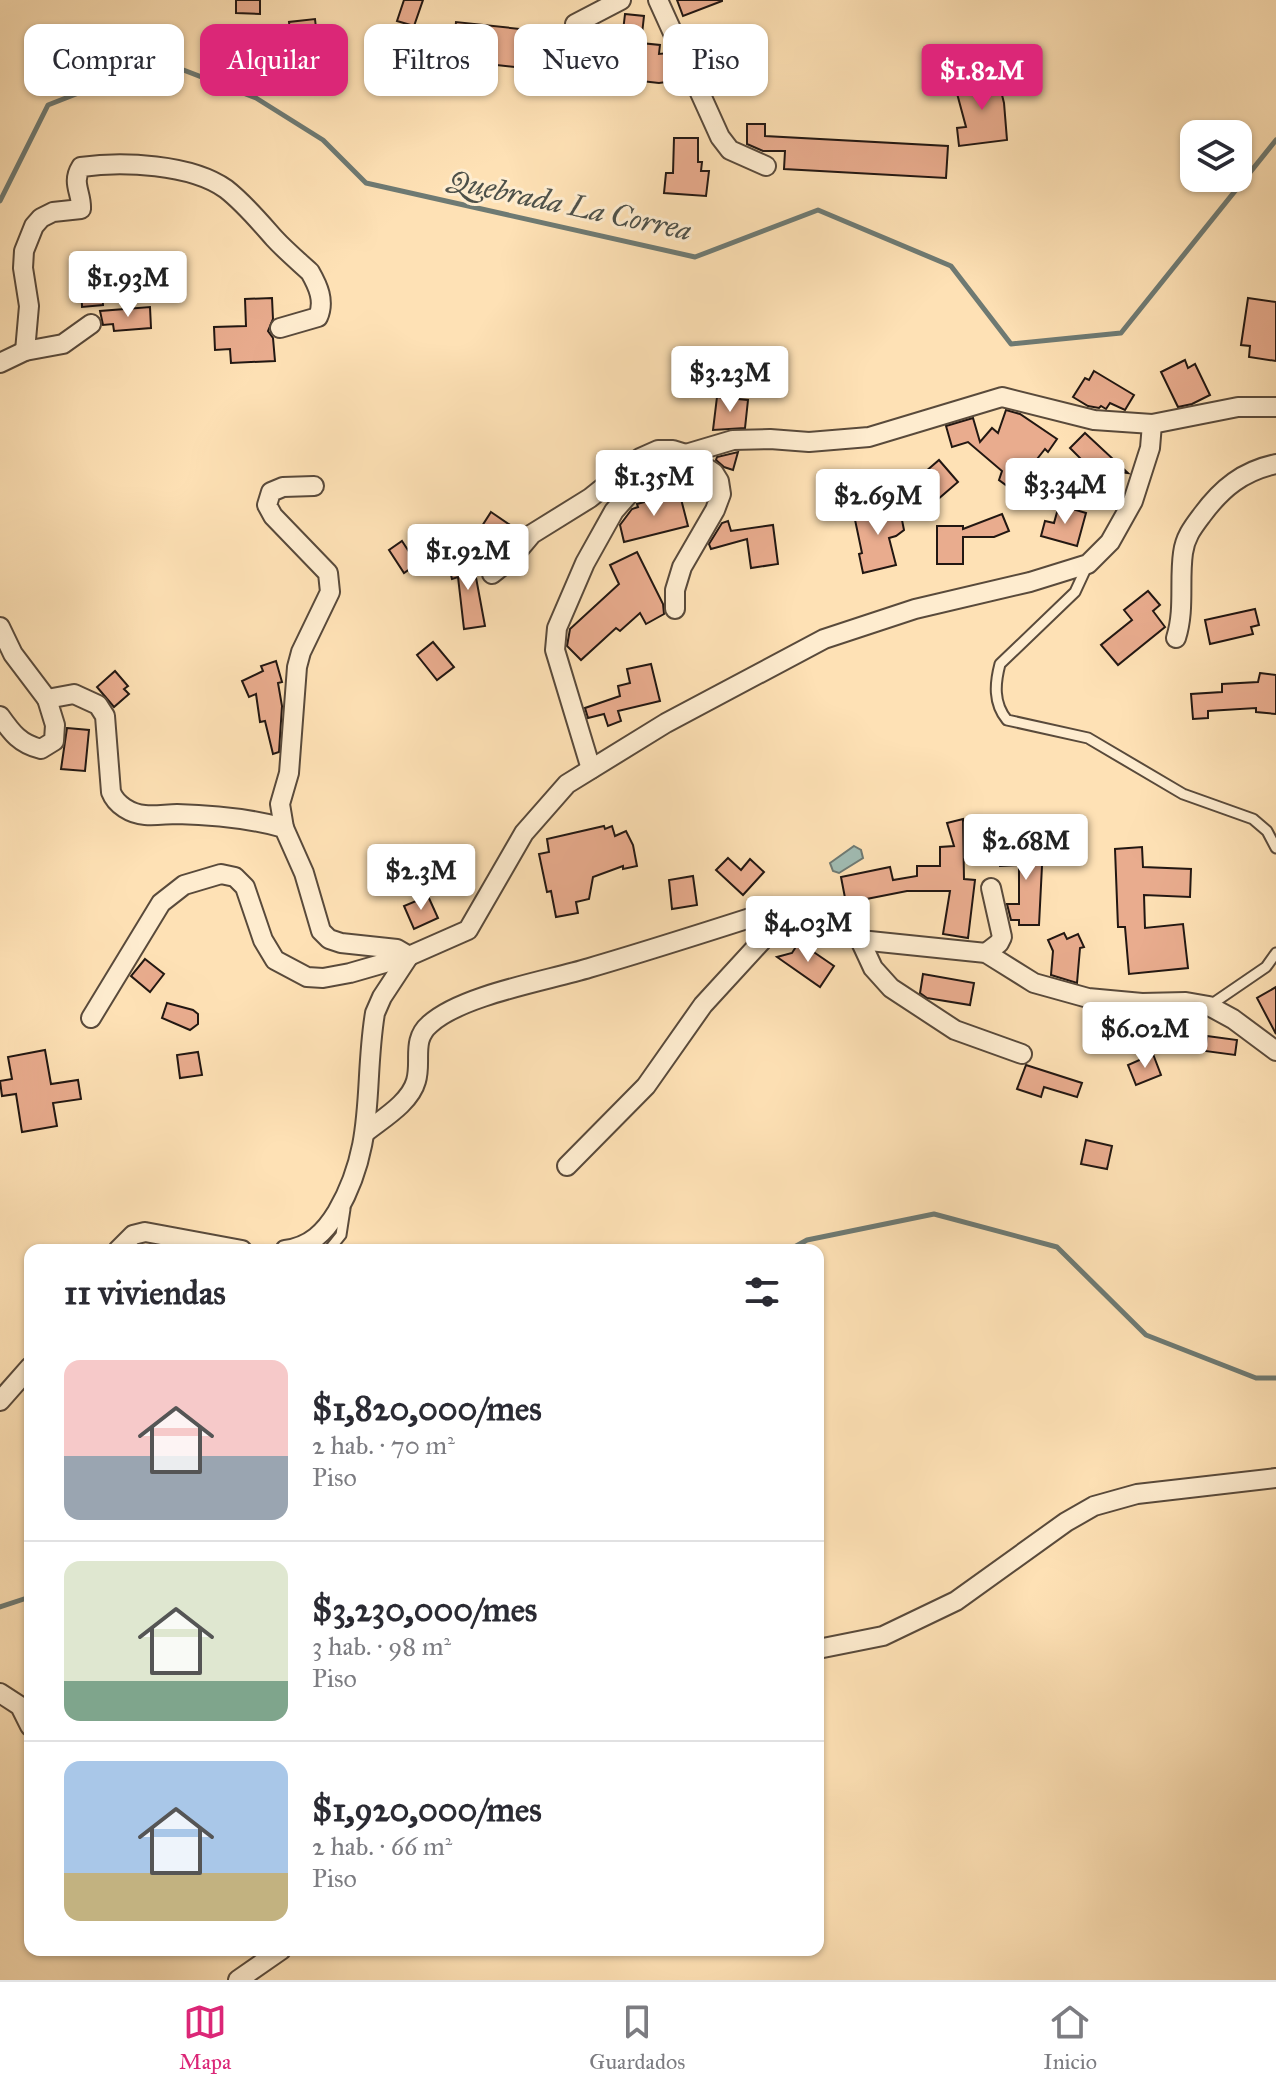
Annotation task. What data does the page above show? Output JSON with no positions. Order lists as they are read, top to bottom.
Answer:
{
  "water": ["Quebrada La Correa"],
  "page": {
    "chip": [
      "Comprar",
      "Alquilar",
      "Filtros",
      "Nuevo",
      "Piso"
    ],
    "price": [
      "$1.82M",
      "$1.93M",
      "$3.23M",
      "$1.35M",
      "$3.34M",
      "$2.69M",
      "$1.92M",
      "$2.68M",
      "$2.3M",
      "$4.03M",
      "$6.02M"
    ],
    "heading": "11 viviendas",
    "list": [
      {
        "name": "$1,820,000/mes",
        "note": "2 hab. · 70 m² · Piso"
      },
      {
        "name": "$3,230,000/mes",
        "note": "3 hab. · 98 m² · Piso"
      },
      {
        "name": "$1,920,000/mes",
        "note": "2 hab. · 66 m² · Piso"
      }
    ],
    "tabs": ["Mapa", "Guardados", "Inicio"]
  }
}
